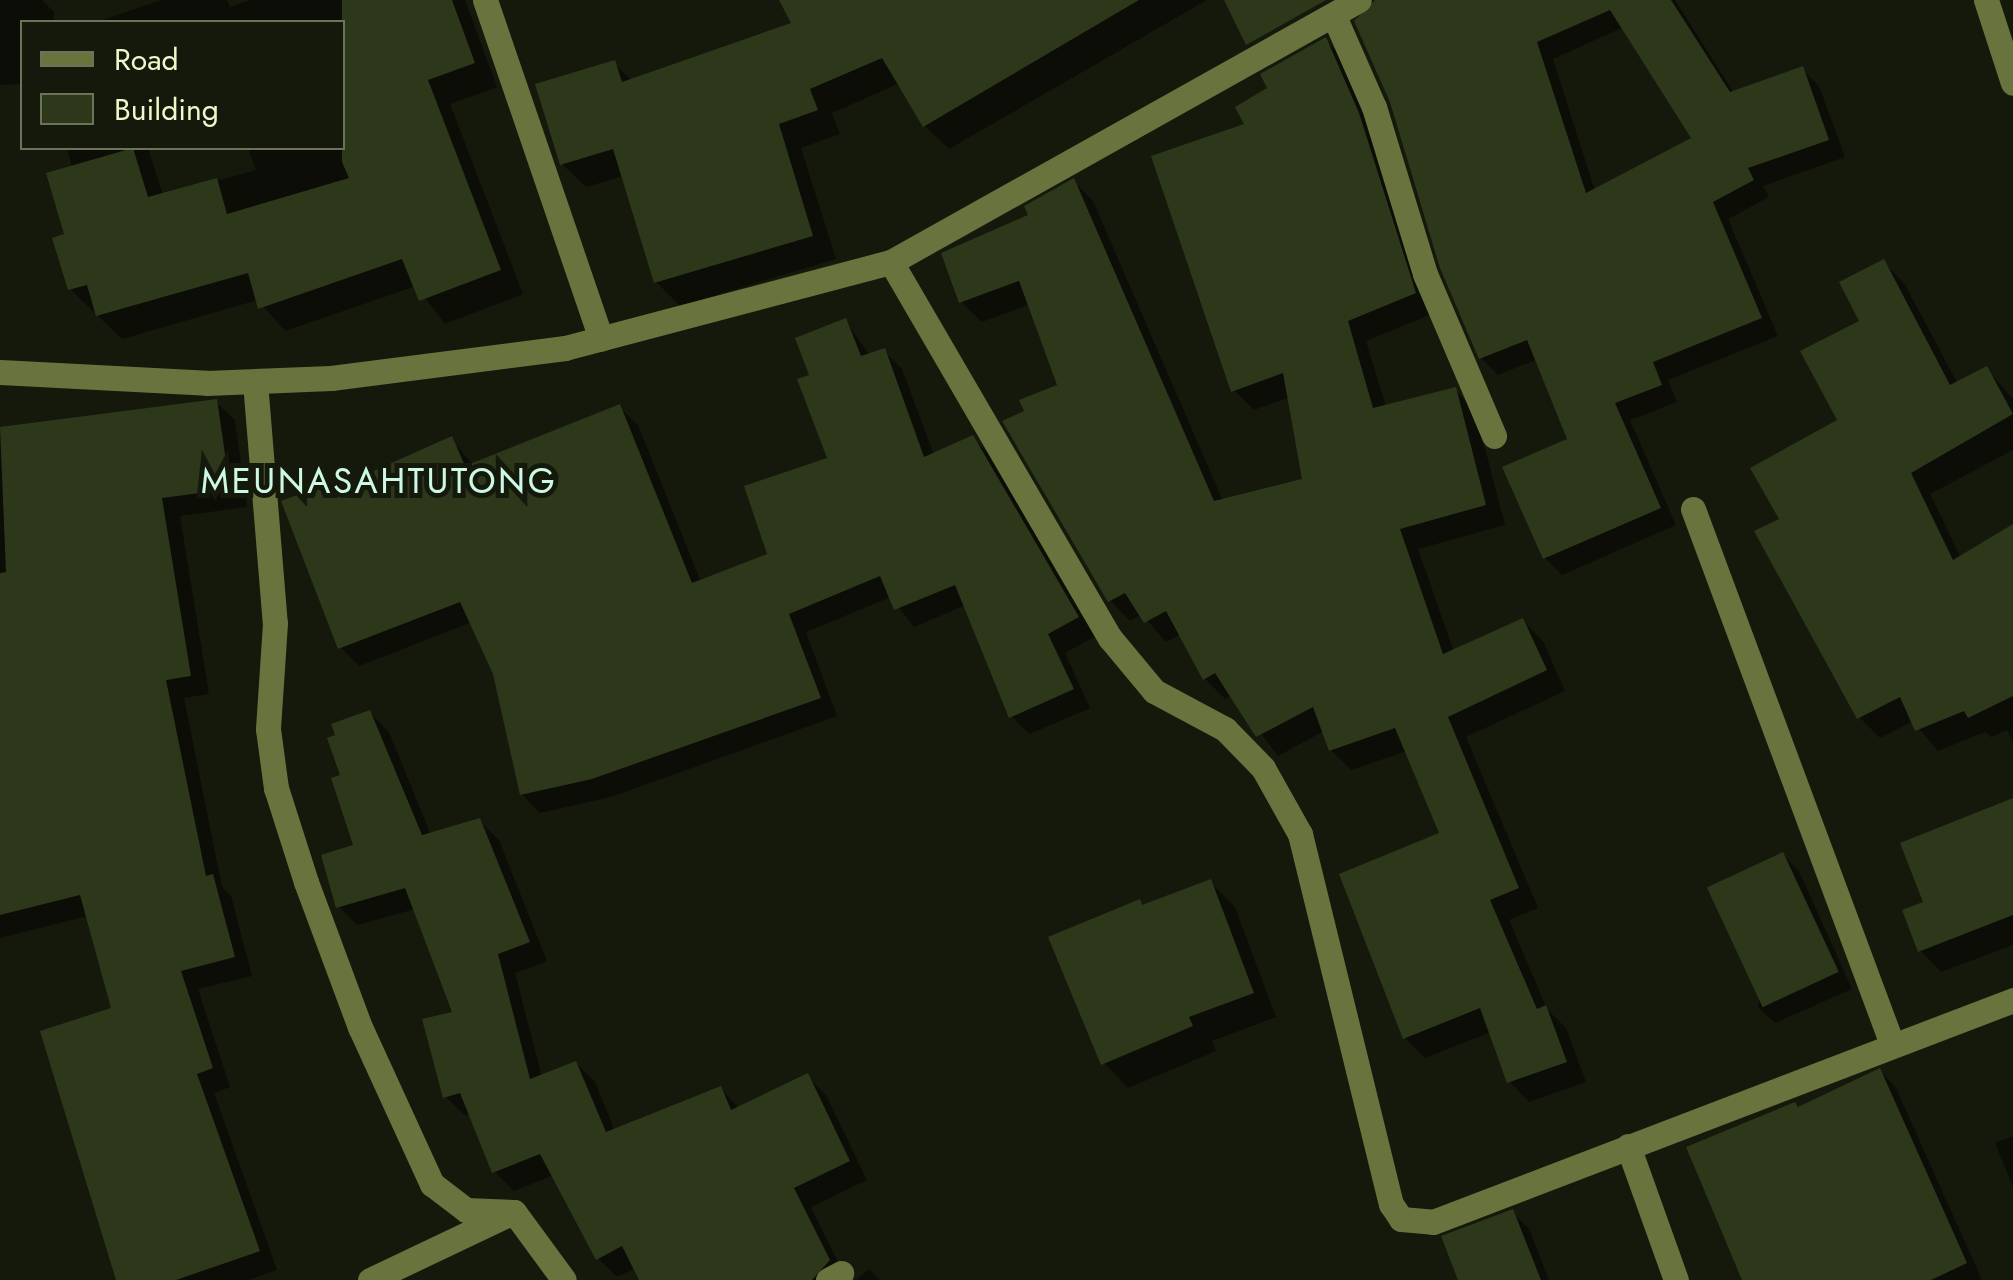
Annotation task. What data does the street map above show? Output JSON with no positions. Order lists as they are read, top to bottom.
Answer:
{
  "districts": ["MEUNASAHTUTONG"],
  "legend": ["Road", "Building"]
}
